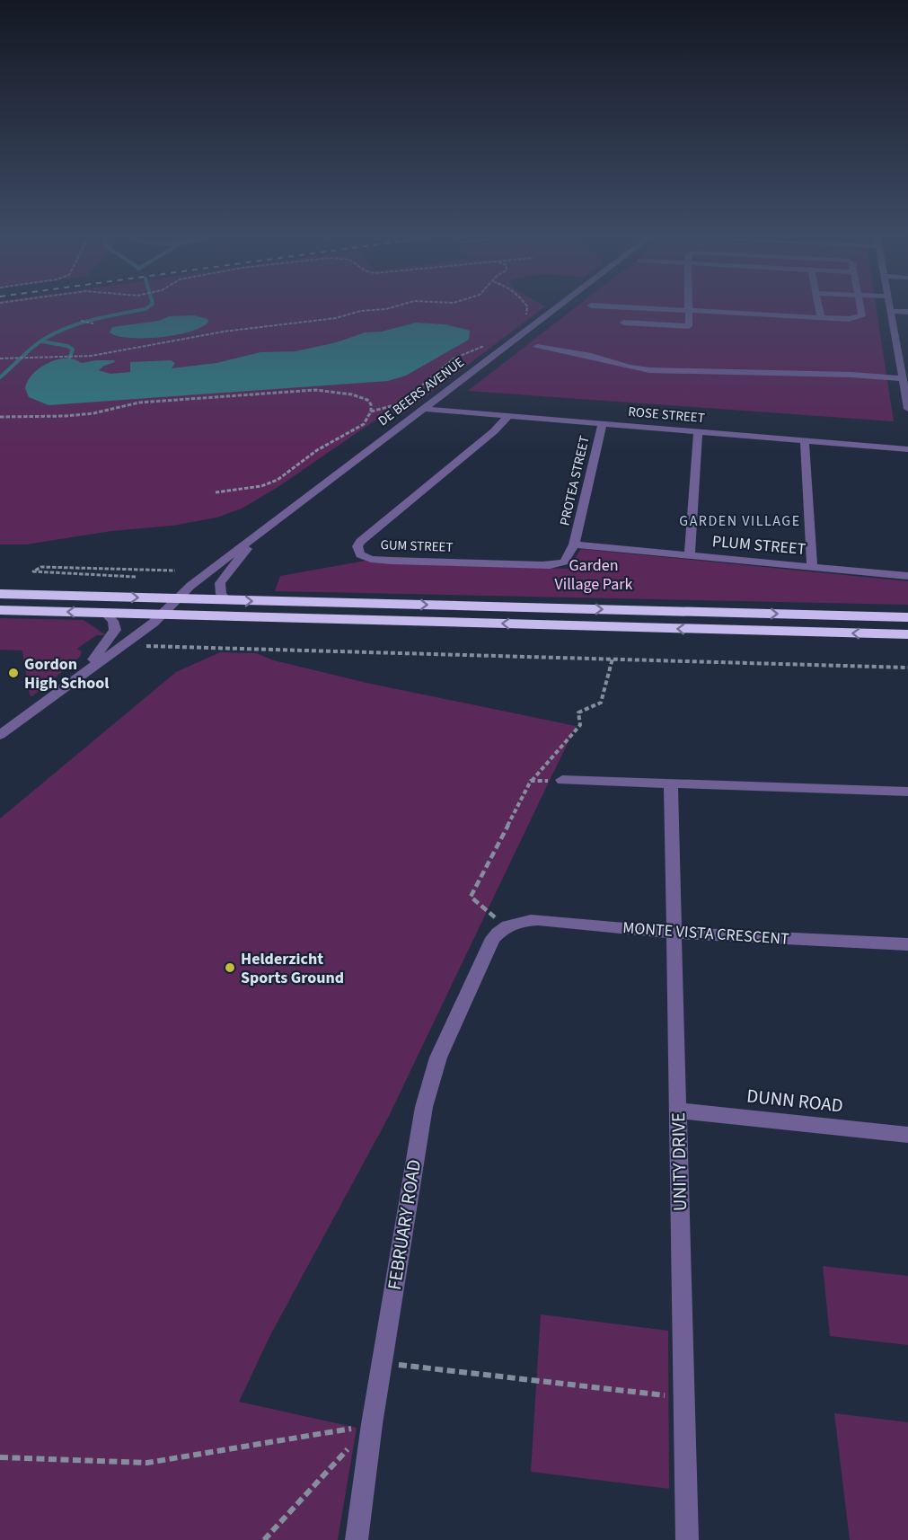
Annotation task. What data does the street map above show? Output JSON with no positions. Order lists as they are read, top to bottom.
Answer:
{
  "streets": {
    "street": [
      "DE BEERS AVENUE",
      "ROSE STREET",
      "PROTEA STREET",
      "PLUM STREET",
      "GUM STREET",
      "MONTE VISTA CRESCENT",
      "DUNN ROAD",
      "UNITY DRIVE",
      "FEBRUARY ROAD"
    ]
  },
  "crossings": [
    ["DE BEERS AVENUE", "ROSE STREET"],
    ["ROSE STREET", "PROTEA STREET"],
    ["ROSE STREET", "GUM STREET"],
    ["PROTEA STREET", "PLUM STREET"],
    ["PROTEA STREET", "GUM STREET"],
    ["PLUM STREET", "GUM STREET"],
    ["MONTE VISTA CRESCENT", "UNITY DRIVE"],
    ["MONTE VISTA CRESCENT", "FEBRUARY ROAD"],
    ["DUNN ROAD", "UNITY DRIVE"]
  ],
  "districts": ["GARDEN VILLAGE"],
  "parks": ["Garden Village Park"],
  "places": ["Gordon High School", "Helderzicht Sports Ground"]
}
